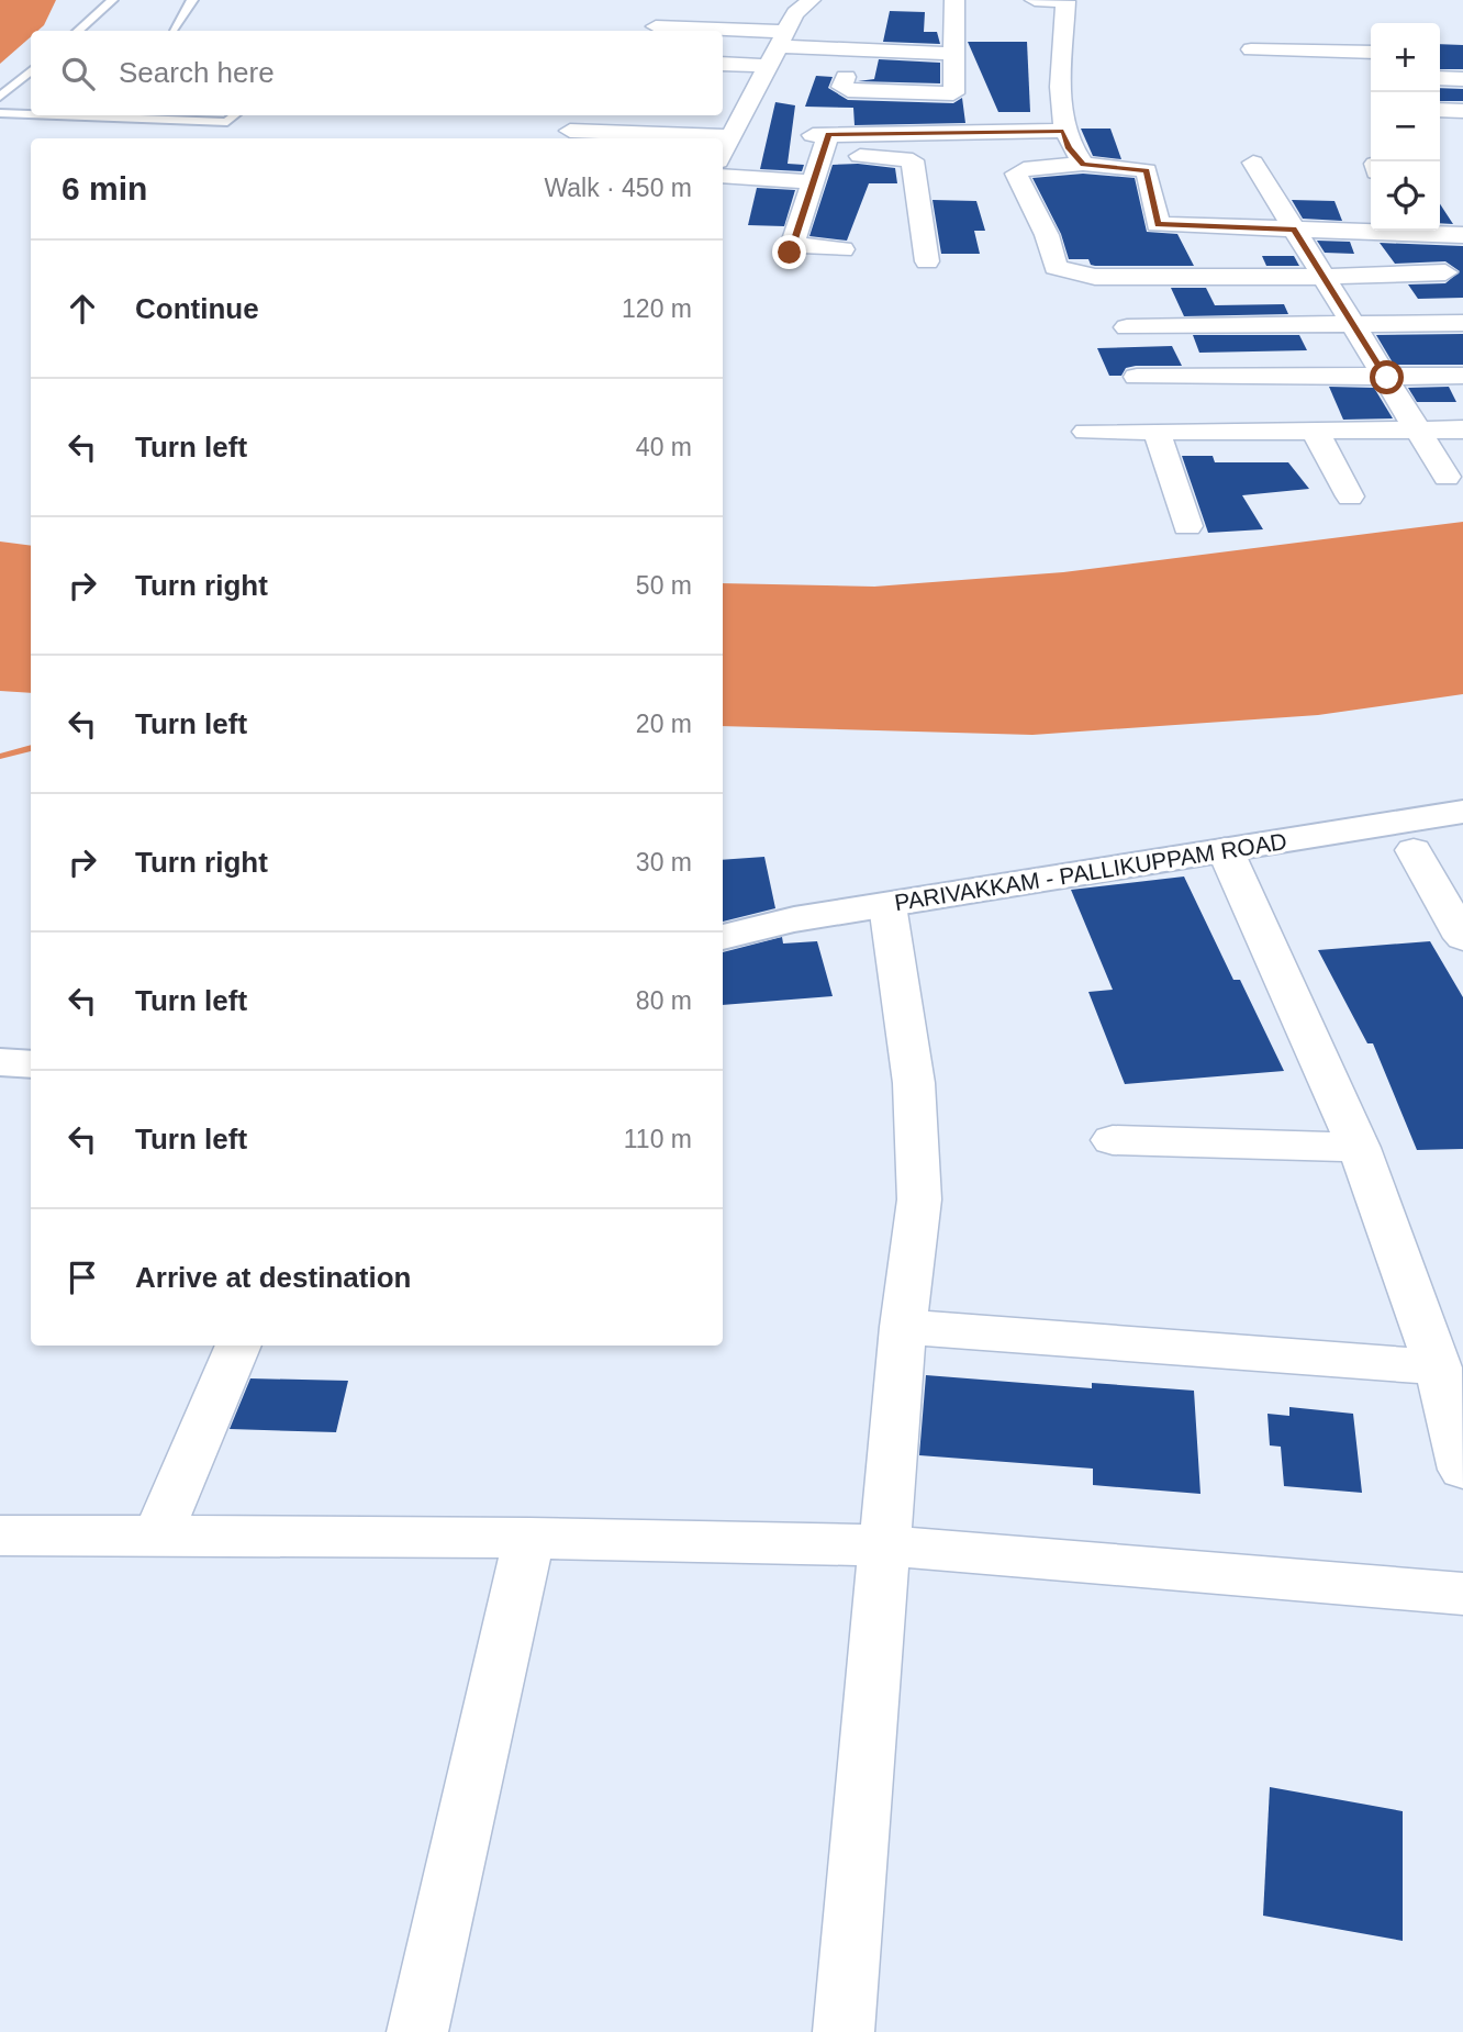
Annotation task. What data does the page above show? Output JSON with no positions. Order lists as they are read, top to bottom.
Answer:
{
  "streets": {
    "street": ["PARIVAKKAM - PALLIKUPPAM ROAD"]
  },
  "page": {
    "map_buttons": ["+", "−"],
    "search": "Search here",
    "heading": ["6 min", "Walk · 450 m"],
    "list": [
      ["Continue", "120 m"],
      ["Turn left", "40 m"],
      ["Turn right", "50 m"],
      ["Turn left", "20 m"],
      ["Turn right", "30 m"],
      ["Turn left", "80 m"],
      ["Turn left", "110 m"],
      "Arrive at destination"
    ]
  }
}
